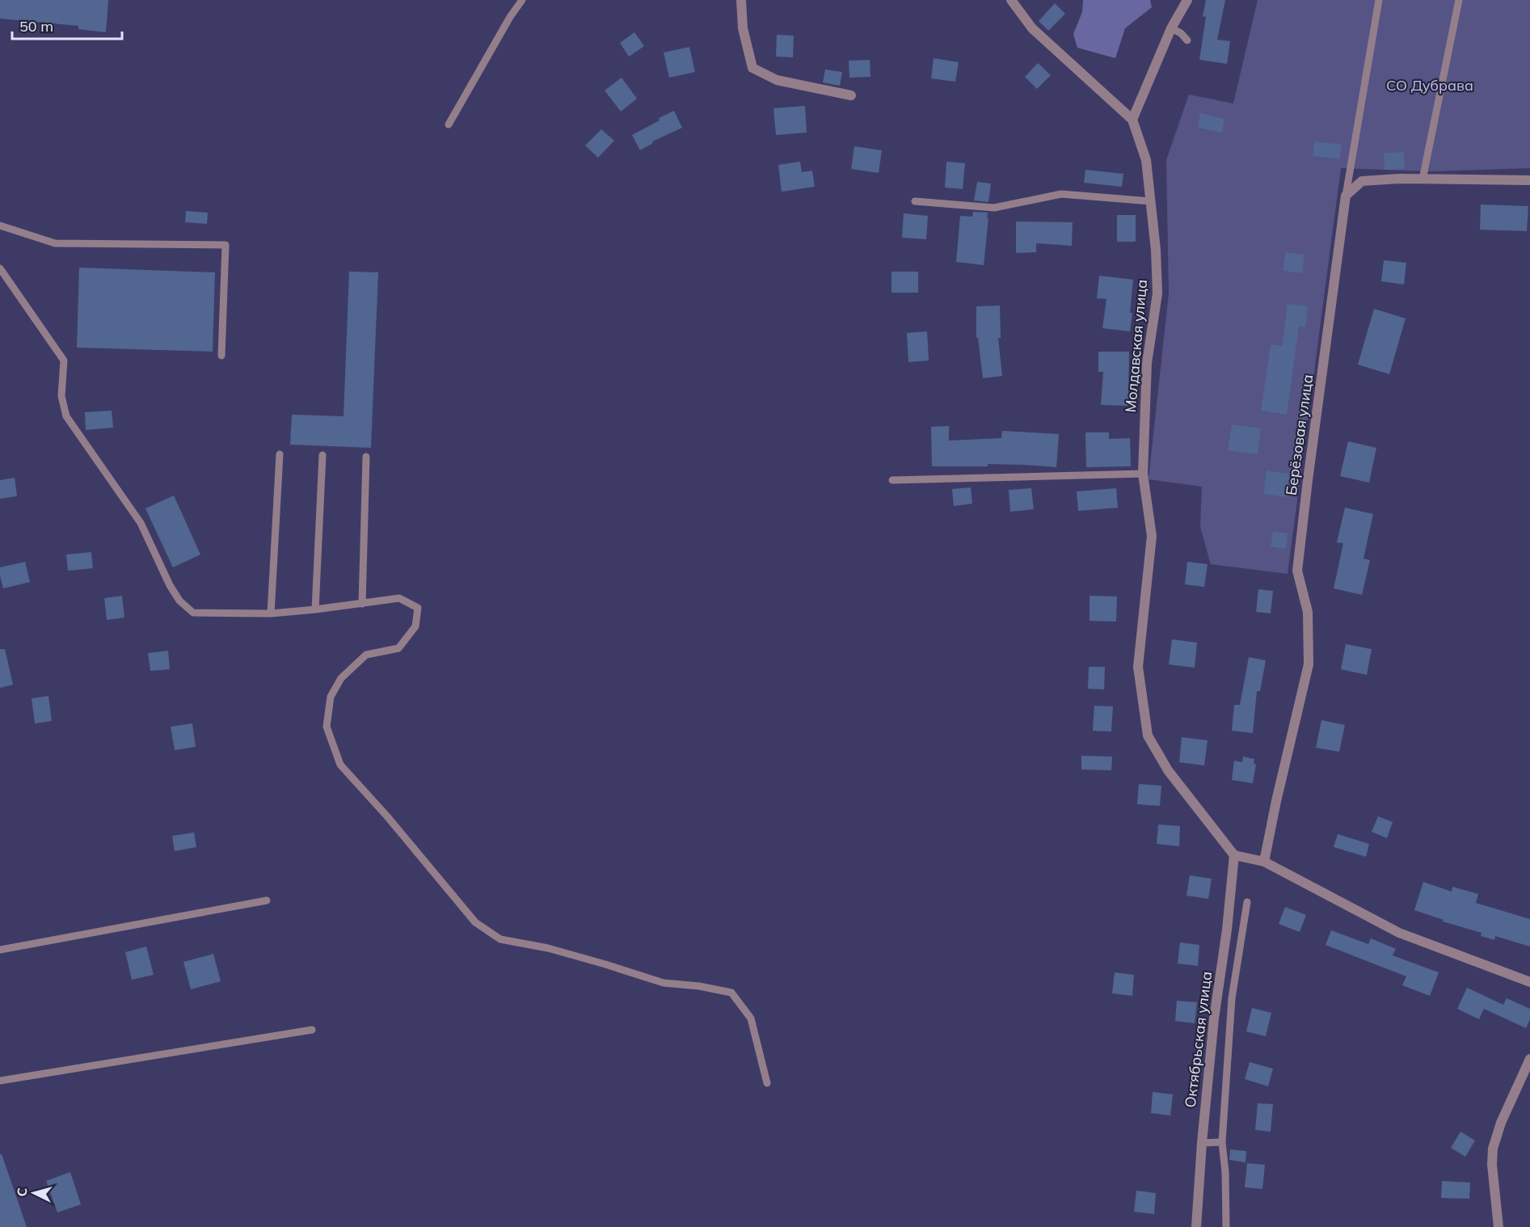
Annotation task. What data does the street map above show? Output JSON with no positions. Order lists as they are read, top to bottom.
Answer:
{
  "streets": {
    "street": ["Молдавская улица", "Берёзовая улица", "Октябрьская улица"]
  },
  "crossings": [
    ["Молдавская улица", "Октябрьская улица"]
  ],
  "parks": ["СО Дубрава"],
  "scale_bar": "50 m",
  "north": "left"
}
